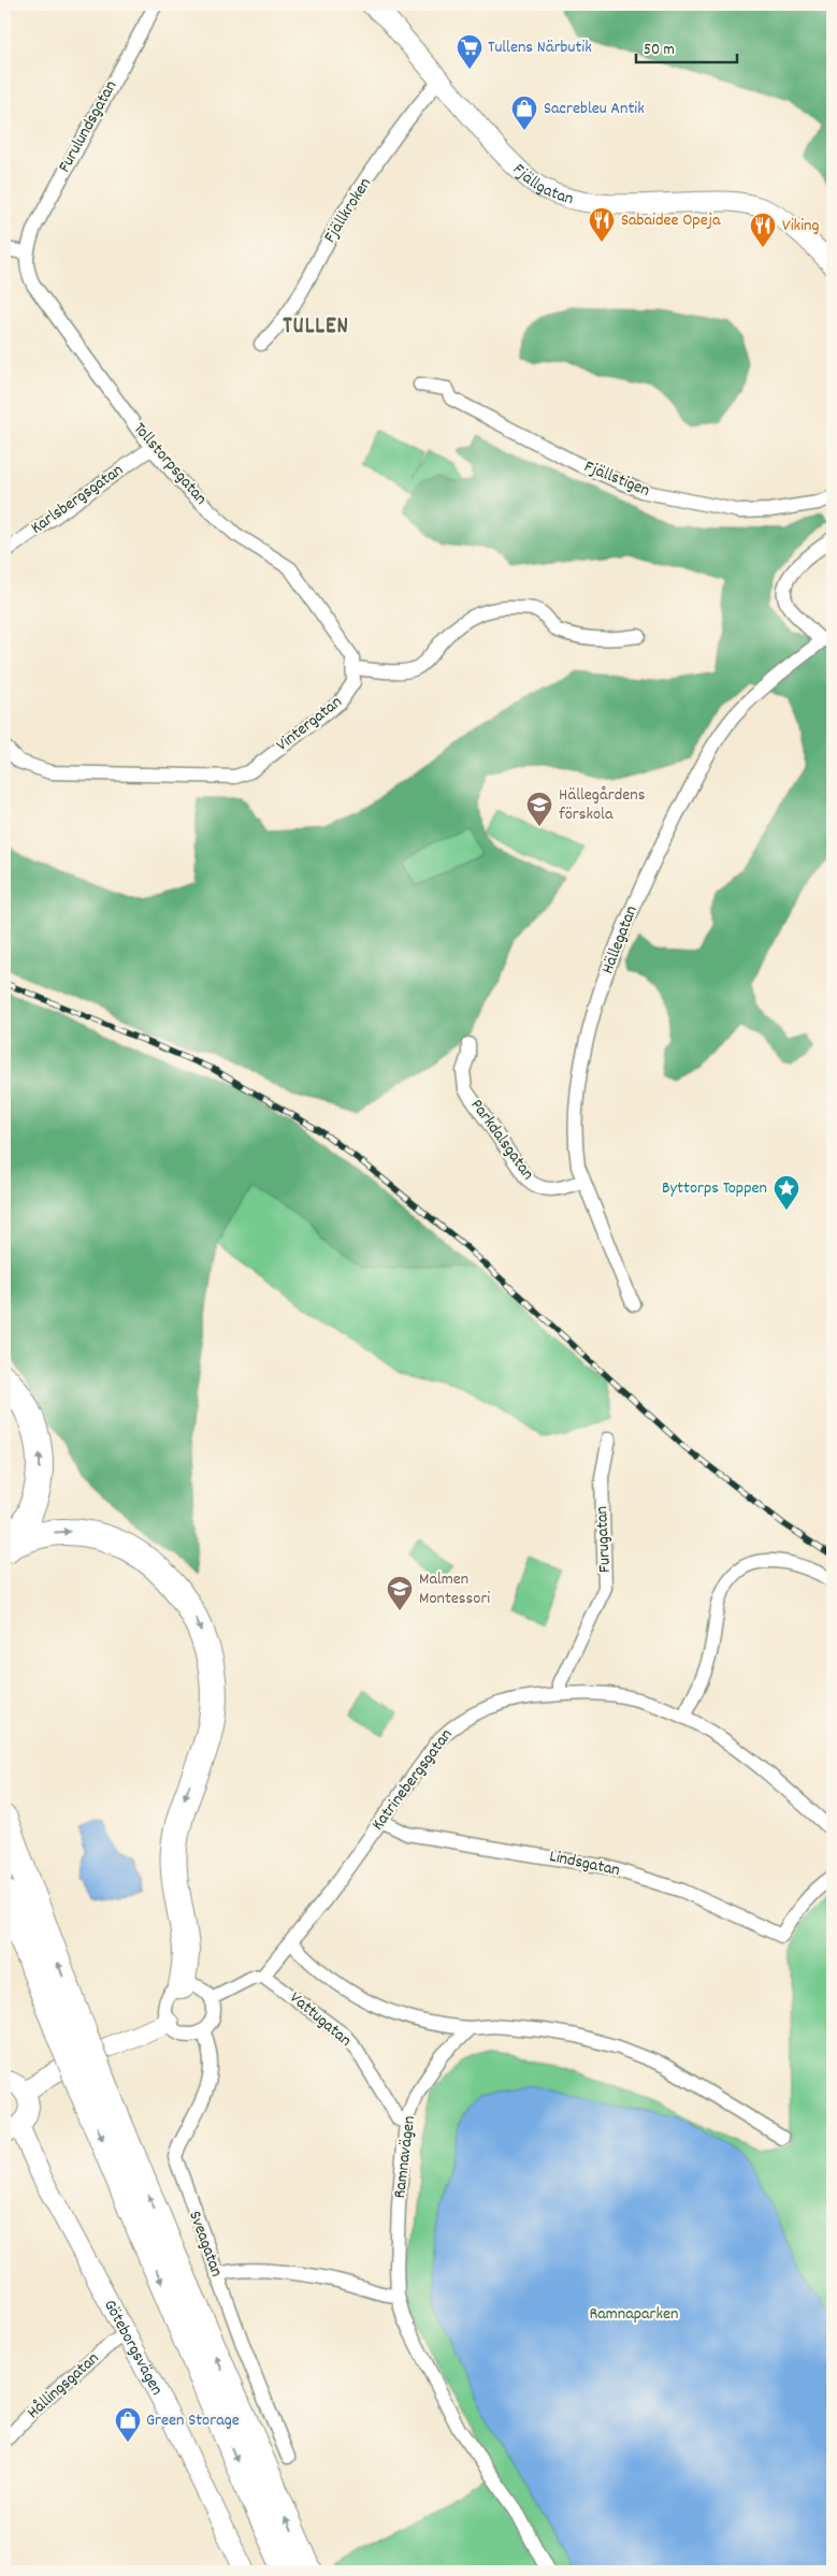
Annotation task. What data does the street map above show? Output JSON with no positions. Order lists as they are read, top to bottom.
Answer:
{
  "streets": {
    "street": [
      "Furulundsgatan",
      "Fjällgatan",
      "Fjällkroken",
      "Tollstorpsgatan",
      "Fjällstigen",
      "Karlsbergsgatan",
      "Vintergatan",
      "Hällegatan",
      "Parkdalsgatan",
      "Furugatan",
      "Katrinebergsgatan",
      "Lindsgatan",
      "Vattugatan",
      "Ramnavägen",
      "Sveagatan",
      "Göteborgsvägen",
      "Hållingsgatan"
    ]
  },
  "crossings": [
    ["Furulundsgatan", "Tollstorpsgatan"],
    ["Fjällgatan", "Fjällkroken"],
    ["Tollstorpsgatan", "Karlsbergsgatan"],
    ["Tollstorpsgatan", "Vintergatan"],
    ["Hällegatan", "Parkdalsgatan"],
    ["Furugatan", "Katrinebergsgatan"],
    ["Katrinebergsgatan", "Lindsgatan"],
    ["Katrinebergsgatan", "Vattugatan"],
    ["Vattugatan", "Ramnavägen"],
    ["Göteborgsvägen", "Hållingsgatan"]
  ],
  "districts": ["TULLEN"],
  "parks": ["Ramnaparken"],
  "places": {
    "supermarket": ["Tullens Närbutik"],
    "shop": ["Sacrebleu Antik", "Green Storage"],
    "restaurant": ["Sabaidee Opeja", "Viking"],
    "school or university": ["Hällegårdens förskola", "Malmen Montessori"],
    "place": ["Byttorps Toppen"]
  },
  "scale_bar": "50 m"
}
